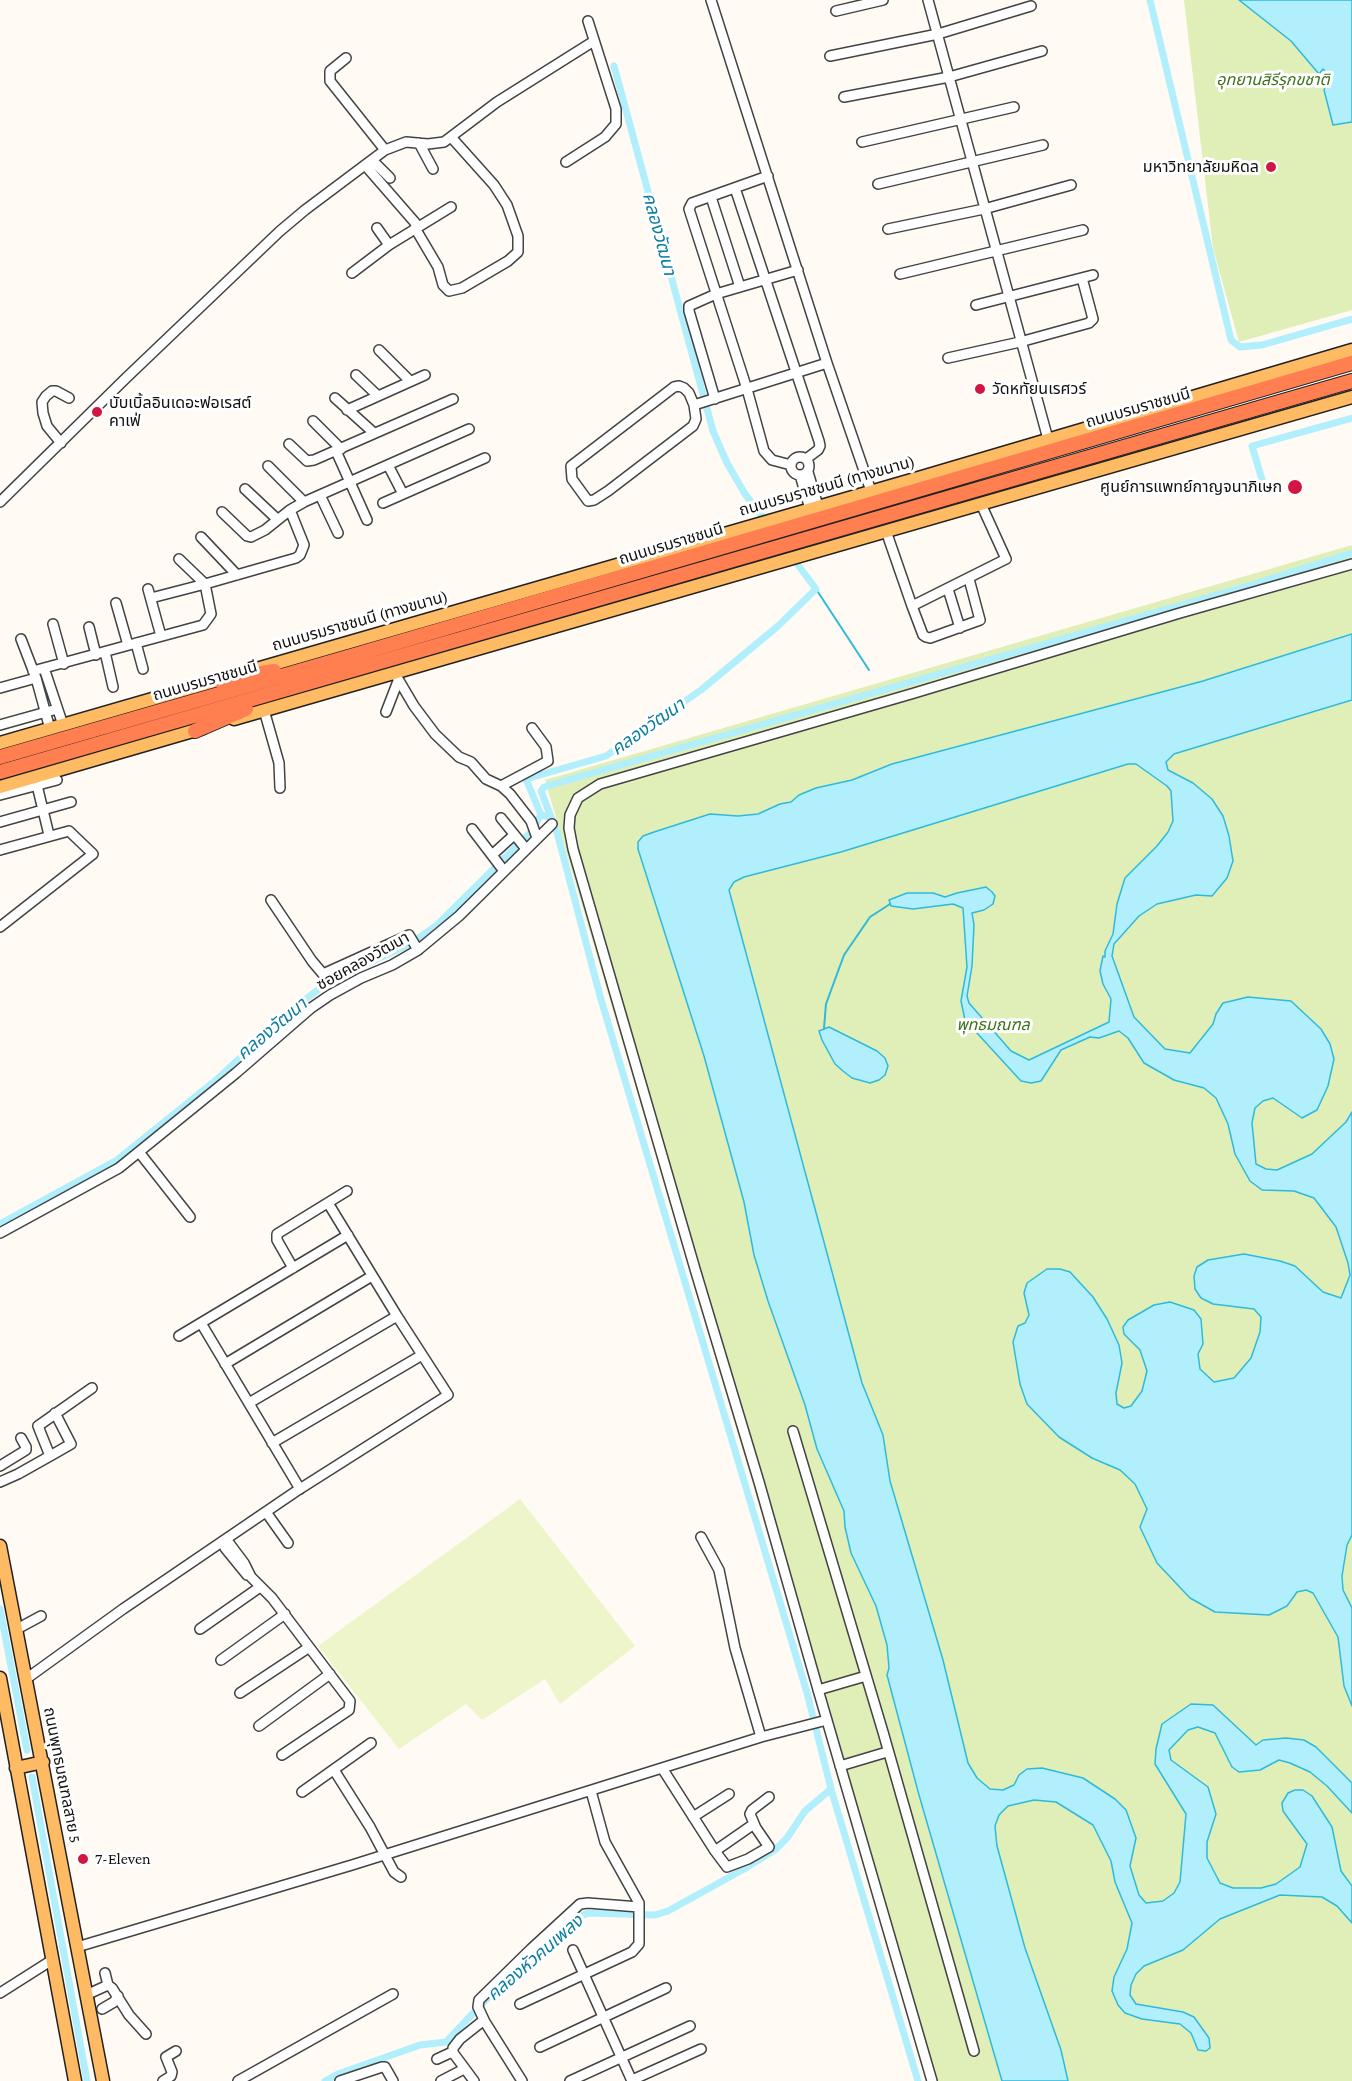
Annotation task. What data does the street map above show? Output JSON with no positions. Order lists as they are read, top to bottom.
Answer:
{
  "streets": {
    "highway": ["ถนนบรมราชชนนี"],
    "main road": ["ถนนบรมราชชนนี (ทางขนาน)", "ถนนพุทธมณฑลสาย 5"],
    "street": ["ซอยคลองวัฒนา"]
  },
  "crossings": [
    ["ถนนบรมราชชนนี", "ถนนบรมราชชนนี (ทางขนาน)"]
  ],
  "water": ["คลองวัฒนา", "คลองหัวคนเพลง"],
  "parks": ["อุทยานสิรีรุกขชาติ", "พุทธมณฑล"],
  "places": [
    "มหาวิทยาลัยมหิดล",
    "วัดหทัยนเรศวร์",
    "บับเบิ้ลอินเดอะฟอเรสต์ คาเฟ่",
    "ศูนย์การแพทย์กาญจนาภิเษก",
    "7-Eleven"
  ]
}
